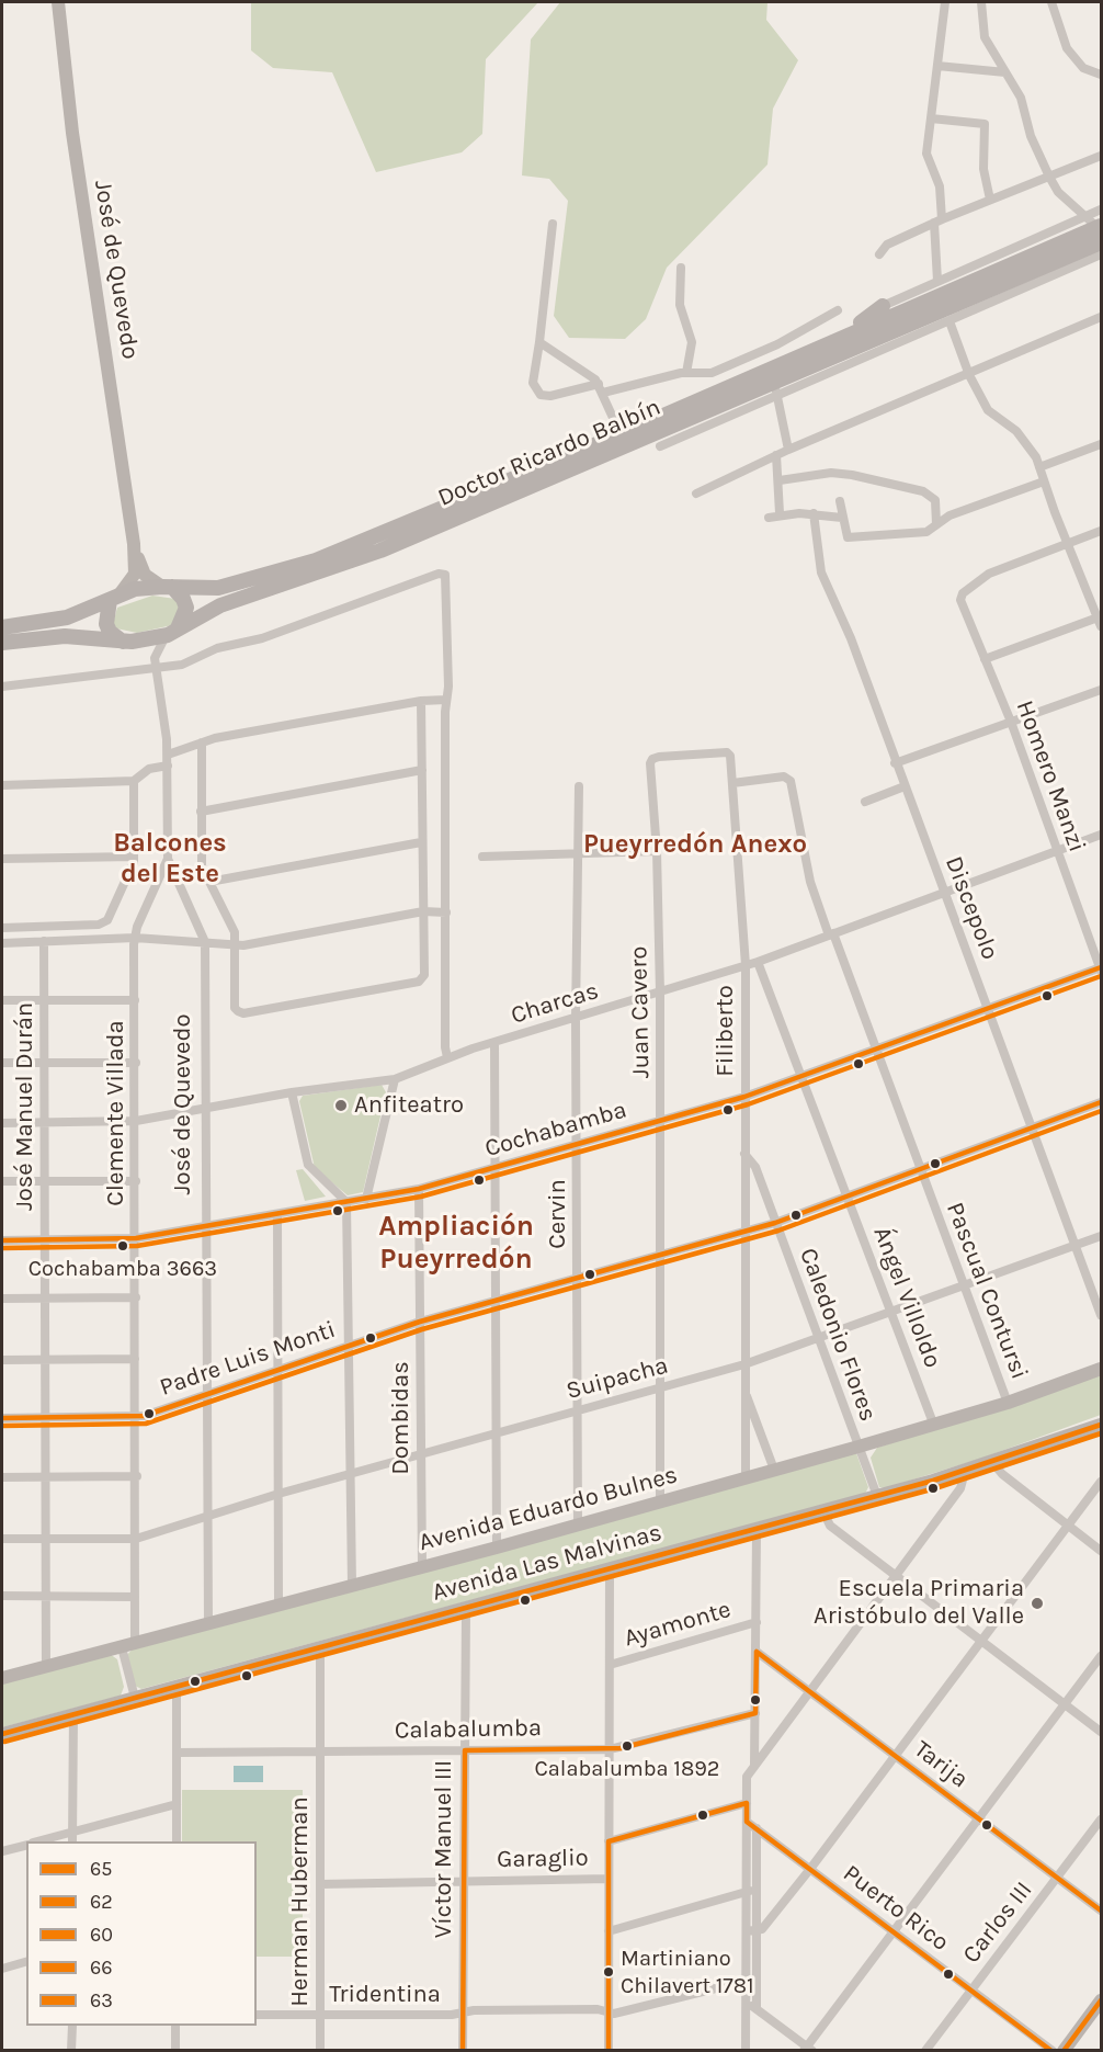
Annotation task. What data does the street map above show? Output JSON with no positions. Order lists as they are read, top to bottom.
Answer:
{
  "streets": {
    "main road": [
      "José de Quevedo",
      "Doctor Ricardo Balbín",
      "Avenida Eduardo Bulnes",
      "Avenida Las Malvinas"
    ],
    "street": [
      "Homero Manzi",
      "Discepolo",
      "Charcas",
      "Juan Cavero",
      "Filiberto",
      "José Manuel Durán",
      "Clemente Villada",
      "Cochabamba",
      "Cervin",
      "Pascual Contursi",
      "Ángel Villoldo",
      "Caledonio Flores",
      "Padre Luis Monti",
      "Suipacha",
      "Dombidas",
      "Ayamonte",
      "Calabalumba",
      "Tarija",
      "Víctor Manuel III",
      "Garaglio",
      "Herman Huberman",
      "Puerto Rico",
      "Carlos III",
      "Tridentina"
    ]
  },
  "crossings": [
    ["José de Quevedo", "Charcas"],
    ["José de Quevedo", "Cochabamba"],
    ["José de Quevedo", "Padre Luis Monti"],
    ["José de Quevedo", "Suipacha"],
    ["José de Quevedo", "Avenida Eduardo Bulnes"],
    ["Homero Manzi", "Charcas"],
    ["Homero Manzi", "Cochabamba"],
    ["Discepolo", "Charcas"],
    ["Discepolo", "Cochabamba"],
    ["Discepolo", "Padre Luis Monti"],
    ["Discepolo", "Suipacha"],
    ["Charcas", "Juan Cavero"],
    ["Charcas", "Filiberto"],
    ["Charcas", "José Manuel Durán"],
    ["Charcas", "Clemente Villada"],
    ["Charcas", "Cervin"],
    ["Charcas", "Pascual Contursi"],
    ["Charcas", "Ángel Villoldo"],
    ["Juan Cavero", "Filiberto"],
    ["Juan Cavero", "Cochabamba"],
    ["Juan Cavero", "Padre Luis Monti"],
    ["Juan Cavero", "Suipacha"],
    ["Juan Cavero", "Avenida Eduardo Bulnes"],
    ["Filiberto", "Cochabamba"],
    ["Filiberto", "Pascual Contursi"],
    ["Filiberto", "Caledonio Flores"],
    ["Filiberto", "Padre Luis Monti"],
    ["Filiberto", "Suipacha"],
    ["Filiberto", "Avenida Eduardo Bulnes"],
    ["José Manuel Durán", "Cochabamba"],
    ["José Manuel Durán", "Padre Luis Monti"],
    ["José Manuel Durán", "Suipacha"],
    ["José Manuel Durán", "Avenida Eduardo Bulnes"],
    ["Clemente Villada", "Cochabamba"],
    ["Clemente Villada", "Padre Luis Monti"],
    ["Clemente Villada", "Suipacha"],
    ["Clemente Villada", "Avenida Eduardo Bulnes"],
    ["Clemente Villada", "Avenida Las Malvinas"],
    ["Cochabamba", "Cervin"],
    ["Cochabamba", "Pascual Contursi"],
    ["Cochabamba", "Ángel Villoldo"],
    ["Cochabamba", "Dombidas"],
    ["Cervin", "Padre Luis Monti"],
    ["Cervin", "Suipacha"],
    ["Cervin", "Avenida Eduardo Bulnes"],
    ["Pascual Contursi", "Padre Luis Monti"],
    ["Pascual Contursi", "Suipacha"],
    ["Pascual Contursi", "Avenida Eduardo Bulnes"],
    ["Ángel Villoldo", "Padre Luis Monti"],
    ["Ángel Villoldo", "Suipacha"],
    ["Ángel Villoldo", "Avenida Eduardo Bulnes"],
    ["Caledonio Flores", "Padre Luis Monti"],
    ["Caledonio Flores", "Suipacha"],
    ["Caledonio Flores", "Avenida Eduardo Bulnes"],
    ["Caledonio Flores", "Avenida Las Malvinas"],
    ["Padre Luis Monti", "Dombidas"],
    ["Suipacha", "Dombidas"],
    ["Dombidas", "Avenida Eduardo Bulnes"],
    ["Avenida Las Malvinas", "Víctor Manuel III"],
    ["Avenida Las Malvinas", "Herman Huberman"],
    ["Calabalumba", "Víctor Manuel III"],
    ["Calabalumba", "Herman Huberman"],
    ["Tarija", "Carlos III"],
    ["Víctor Manuel III", "Garaglio"],
    ["Víctor Manuel III", "Tridentina"],
    ["Garaglio", "Herman Huberman"],
    ["Herman Huberman", "Tridentina"],
    ["Puerto Rico", "Carlos III"]
  ],
  "districts": ["Balcones del Este", "Pueyrredón Anexo", "Ampliación Pueyrredón"],
  "places": [
    "Anfiteatro",
    "Cochabamba 3663",
    "Escuela Primaria Aristóbulo del Valle",
    "Calabalumba 1892",
    "Martiniano Chilavert 1781"
  ],
  "lines": [
    "transit line 65",
    "transit line 62",
    "transit line 60",
    "transit line 66",
    "transit line 63"
  ],
  "legend": [
    "65",
    "62",
    "60",
    "66",
    "63"
  ]
}
